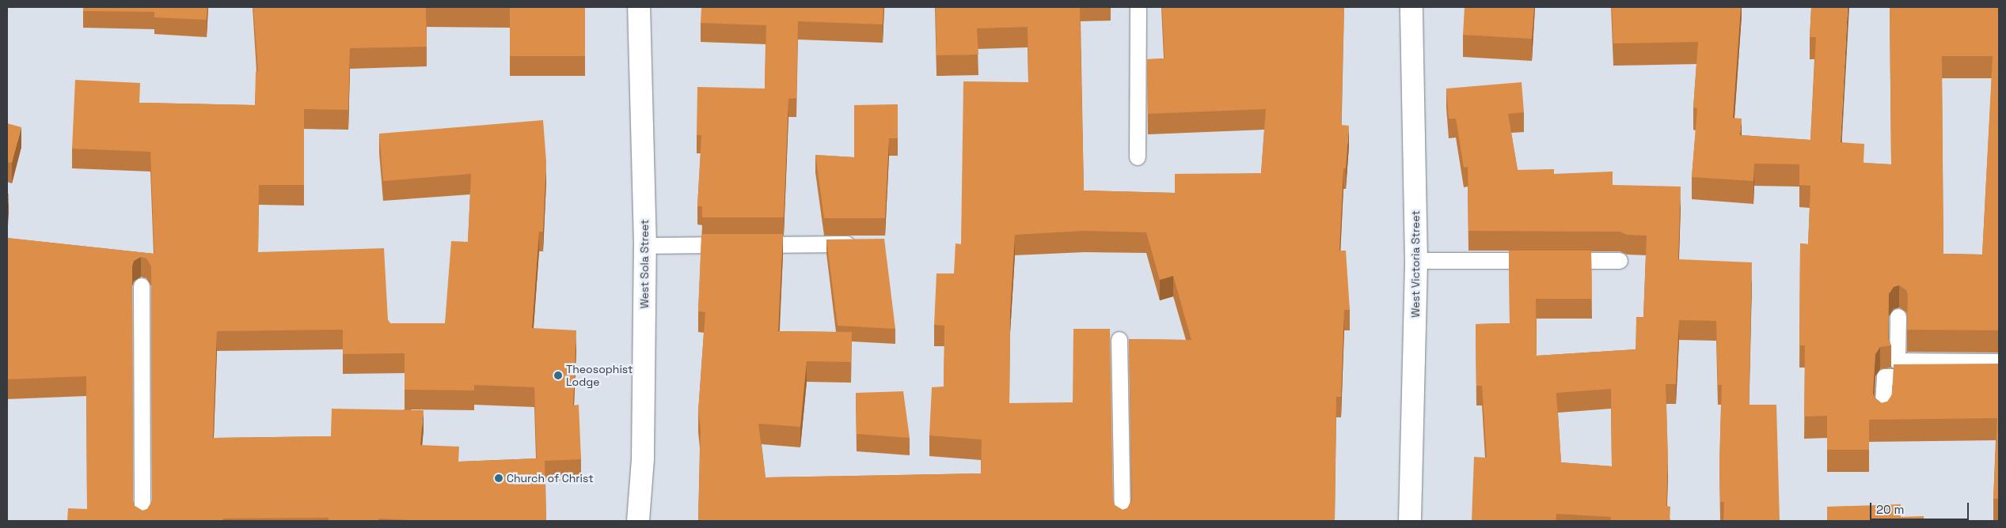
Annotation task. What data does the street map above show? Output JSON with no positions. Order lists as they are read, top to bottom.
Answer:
{
  "streets": {
    "street": ["West Sola Street", "West Victoria Street"]
  },
  "places": ["Theosophist Lodge", "Church of Christ"],
  "scale_bar": "20 m"
}
